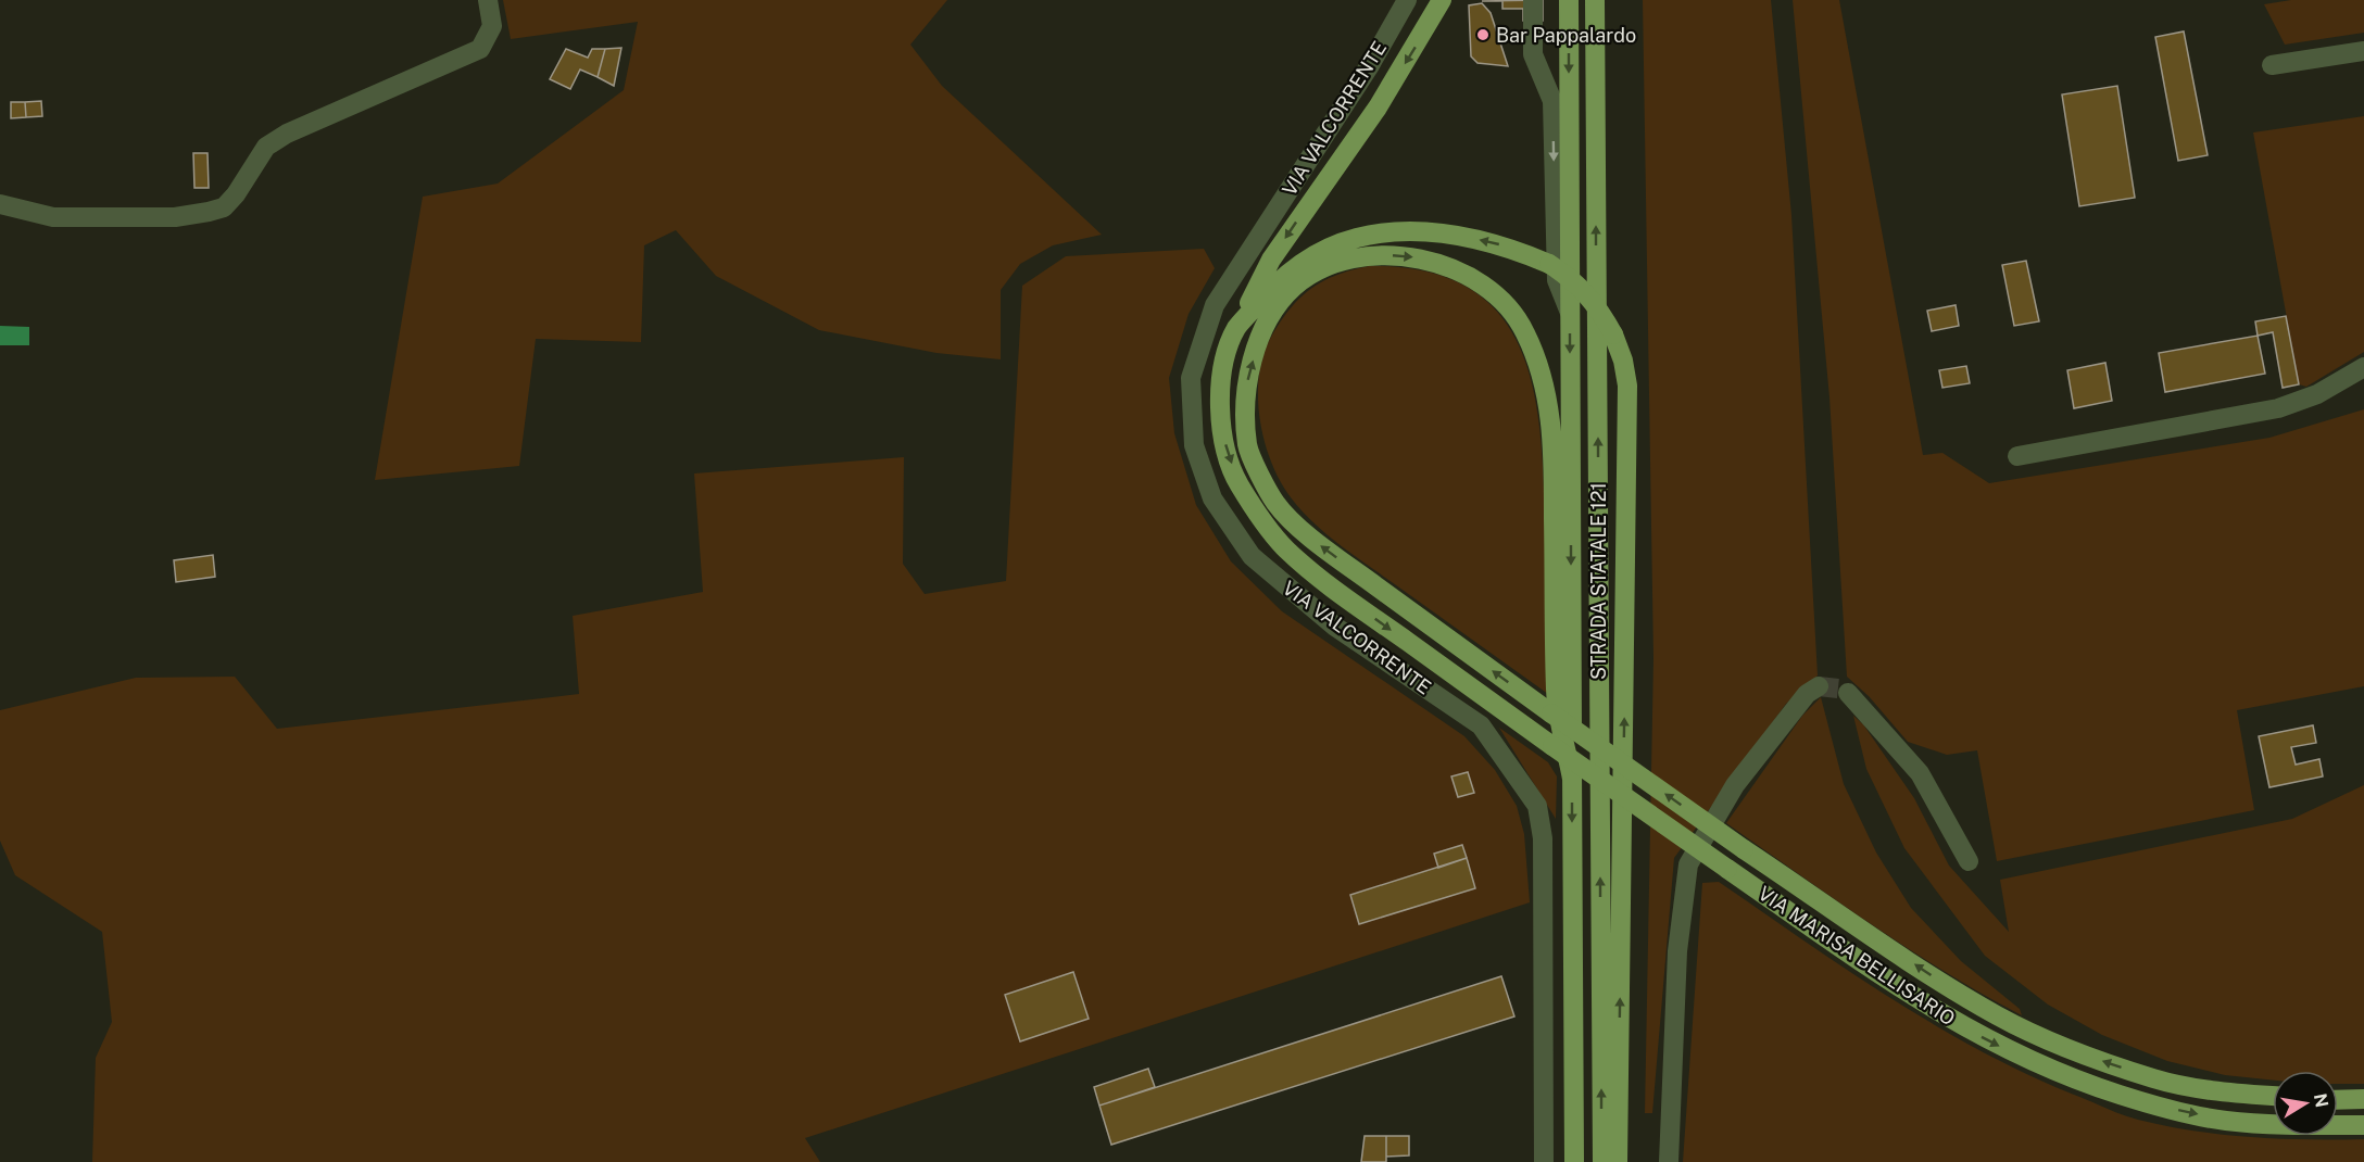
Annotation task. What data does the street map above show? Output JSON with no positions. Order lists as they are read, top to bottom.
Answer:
{
  "streets": {
    "main road": ["STRADA STATALE 121", "VIA MARISA BELLISARIO"],
    "street": ["VIA VALCORRENTE"]
  },
  "crossings": [
    ["STRADA STATALE 121", "VIA MARISA BELLISARIO"]
  ],
  "places": ["Bar Pappalardo"],
  "north": "right"
}
